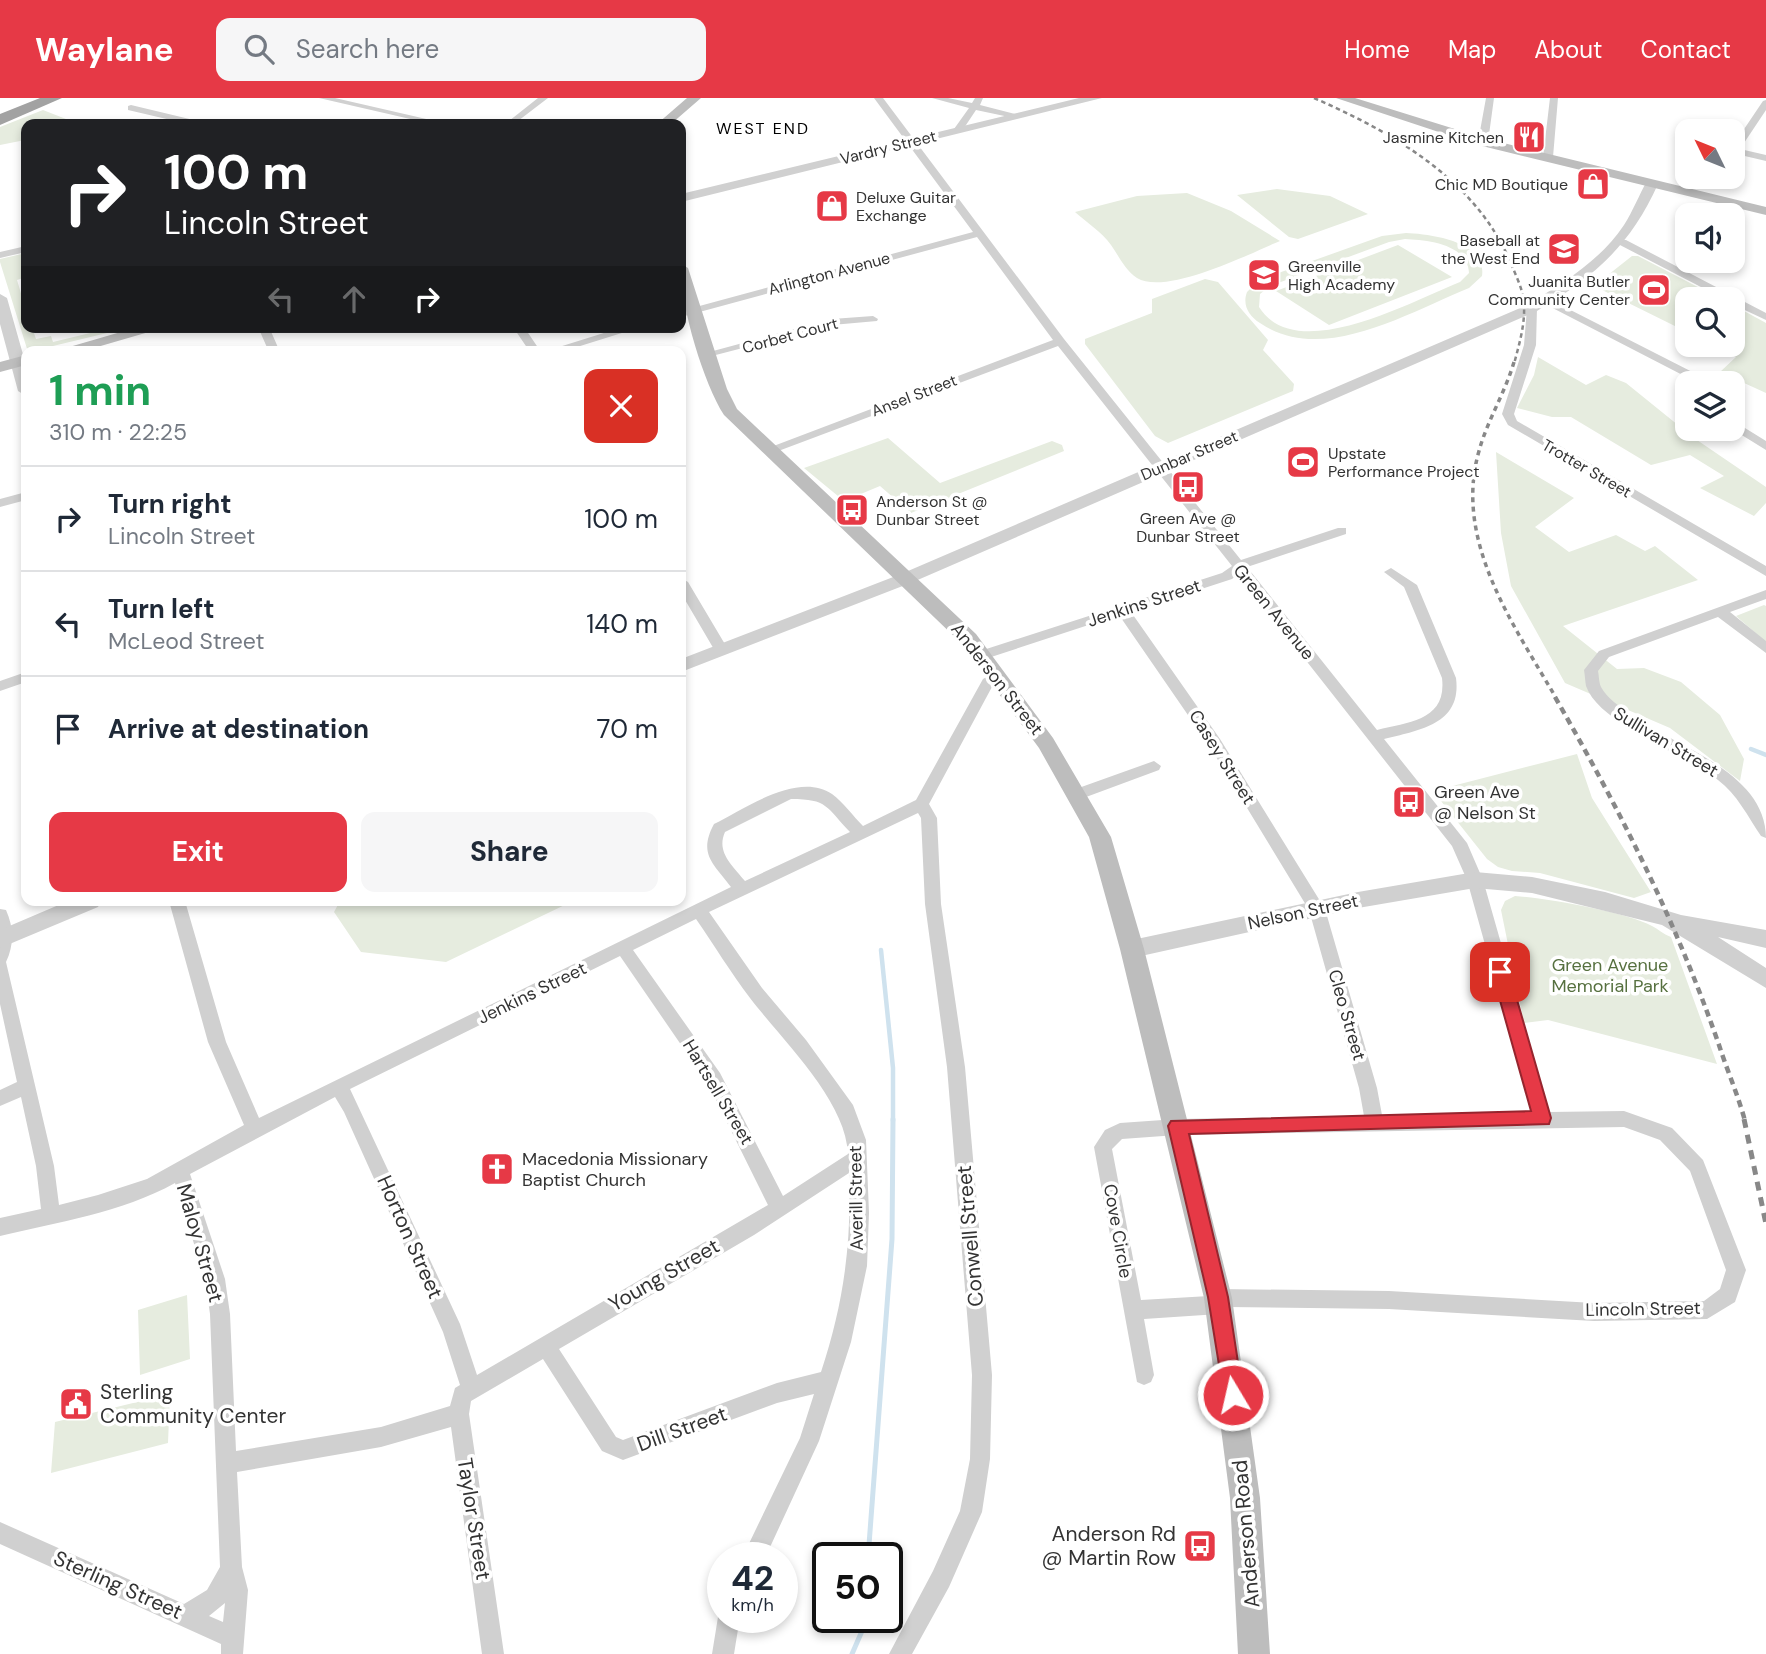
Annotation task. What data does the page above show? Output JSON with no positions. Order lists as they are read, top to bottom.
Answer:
{
  "streets": {
    "main road": ["Anderson Street", "Anderson Road"],
    "street": [
      "Vardry Street",
      "Arlington Avenue",
      "Corbet Court",
      "Ansel Street",
      "Dunbar Street",
      "Trotter Street",
      "Jenkins Street",
      "Green Avenue",
      "Sullivan Street",
      "Casey Street",
      "Nelson Street",
      "Cleo Street",
      "Hartsell Street",
      "Averill Street",
      "Cove Circle",
      "Conwell Street",
      "Horton Street",
      "Maloy Street",
      "Young Street",
      "Lincoln Street",
      "Dill Street",
      "Taylor Street",
      "Sterling Street"
    ]
  },
  "crossings": [
    ["Vardry Street", "Green Avenue"],
    ["Arlington Avenue", "Green Avenue"],
    ["Arlington Avenue", "Anderson Street"],
    ["Corbet Court", "Anderson Street"],
    ["Ansel Street", "Green Avenue"],
    ["Ansel Street", "Anderson Street"],
    ["Dunbar Street", "Trotter Street"],
    ["Dunbar Street", "Green Avenue"],
    ["Dunbar Street", "Anderson Street"],
    ["Jenkins Street", "Green Avenue"],
    ["Jenkins Street", "Anderson Street"],
    ["Jenkins Street", "Casey Street"],
    ["Jenkins Street", "Hartsell Street"],
    ["Jenkins Street", "Averill Street"],
    ["Jenkins Street", "Conwell Street"],
    ["Jenkins Street", "Horton Street"],
    ["Jenkins Street", "Maloy Street"],
    ["Green Avenue", "Nelson Street"],
    ["Green Avenue", "Lincoln Street"],
    ["Anderson Street", "Nelson Street"],
    ["Anderson Street", "Cove Circle"],
    ["Anderson Street", "Lincoln Street"],
    ["Anderson Street", "Anderson Road"],
    ["Casey Street", "Nelson Street"],
    ["Casey Street", "Cleo Street"],
    ["Nelson Street", "Cleo Street"],
    ["Cleo Street", "Lincoln Street"],
    ["Hartsell Street", "Young Street"],
    ["Averill Street", "Young Street"],
    ["Averill Street", "Dill Street"],
    ["Cove Circle", "Lincoln Street"],
    ["Cove Circle", "Anderson Road"],
    ["Horton Street", "Young Street"],
    ["Maloy Street", "Sterling Street"],
    ["Young Street", "Dill Street"],
    ["Lincoln Street", "Anderson Road"]
  ],
  "districts": ["WEST END"],
  "parks": ["Green Avenue Memorial Park"],
  "places": {
    "restaurant": ["Jasmine Kitchen"],
    "shop": ["Chic MD Boutique", "Deluxe Guitar Exchange"],
    "school or university": ["Baseball at the West End", "Greenville High Academy"],
    "sports": ["Juanita Butler Community Center", "Upstate Performance Project"],
    "bus stop": [
      "Green Ave @ Dunbar Street",
      "Anderson St @ Dunbar Street",
      "Green Ave @ Nelson St",
      "Anderson Rd @ Martin Row"
    ],
    "church": ["Macedonia Missionary Baptist Church"],
    "public building": ["Sterling Community Center"]
  },
  "north": "top left",
  "page": {
    "header": "Waylane",
    "search": "Search here",
    "nav": [
      "Home",
      "Map",
      "About",
      "Contact"
    ],
    "turn": ["100 m", "Lincoln Street"],
    "heading": ["1 min", "310 m · 22:25"],
    "list": [
      {
        "name": "Turn right",
        "note": "Lincoln Street",
        "value": "100 m"
      },
      {
        "name": "Turn left",
        "note": "McLeod Street",
        "value": "140 m"
      },
      {
        "name": "Arrive at destination",
        "value": "70 m"
      }
    ],
    "buttons": ["Exit", "Share"],
    "speed": "42 km/h",
    "limit": "50"
  }
}
